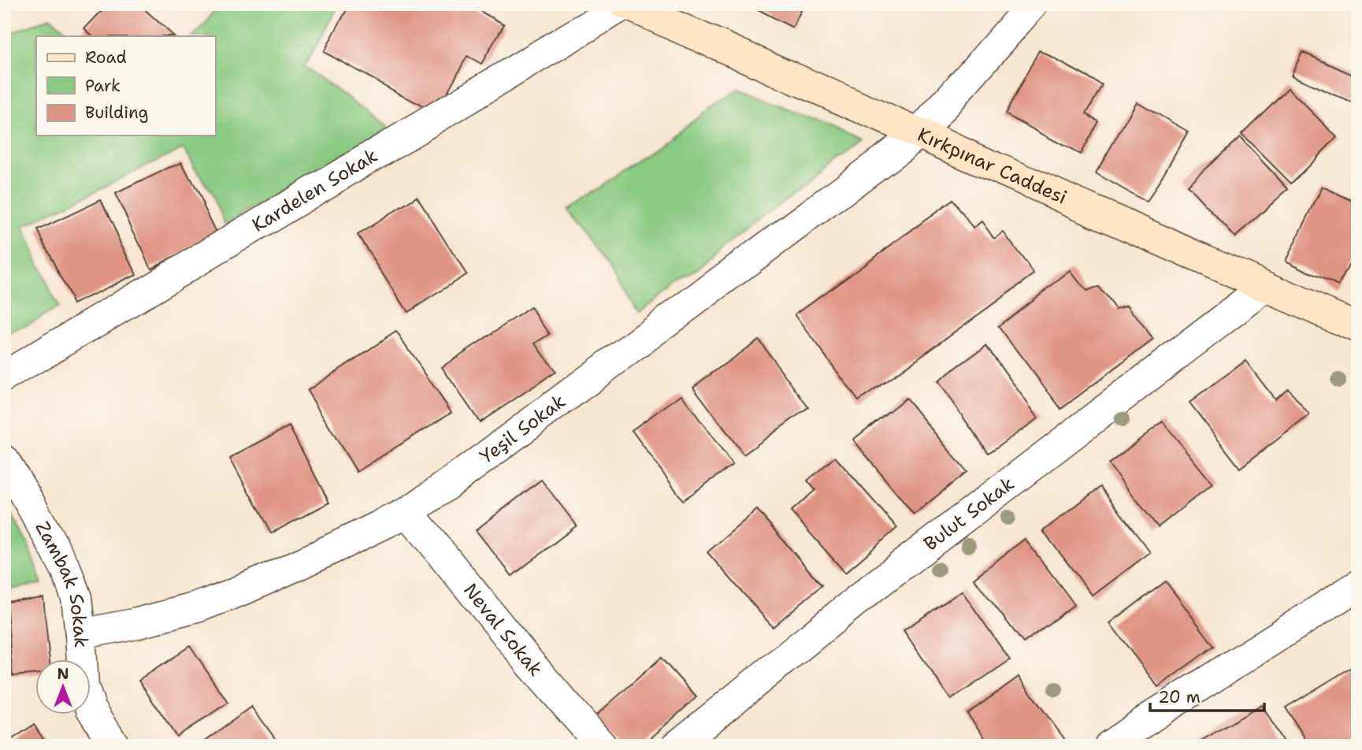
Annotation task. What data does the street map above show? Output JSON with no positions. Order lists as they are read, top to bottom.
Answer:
{
  "streets": {
    "street": [
      "Kırkpınar Caddesi",
      "Kardelen Sokak",
      "Yeşil Sokak",
      "Bulut Sokak",
      "Zambak Sokak",
      "Neval Sokak"
    ]
  },
  "crossings": [
    ["Kırkpınar Caddesi", "Kardelen Sokak"],
    ["Kırkpınar Caddesi", "Yeşil Sokak"],
    ["Kırkpınar Caddesi", "Bulut Sokak"],
    ["Yeşil Sokak", "Zambak Sokak"],
    ["Yeşil Sokak", "Neval Sokak"]
  ],
  "legend": ["Road", "Park", "Building"],
  "scale_bar": "20 m",
  "north": "top"
}
